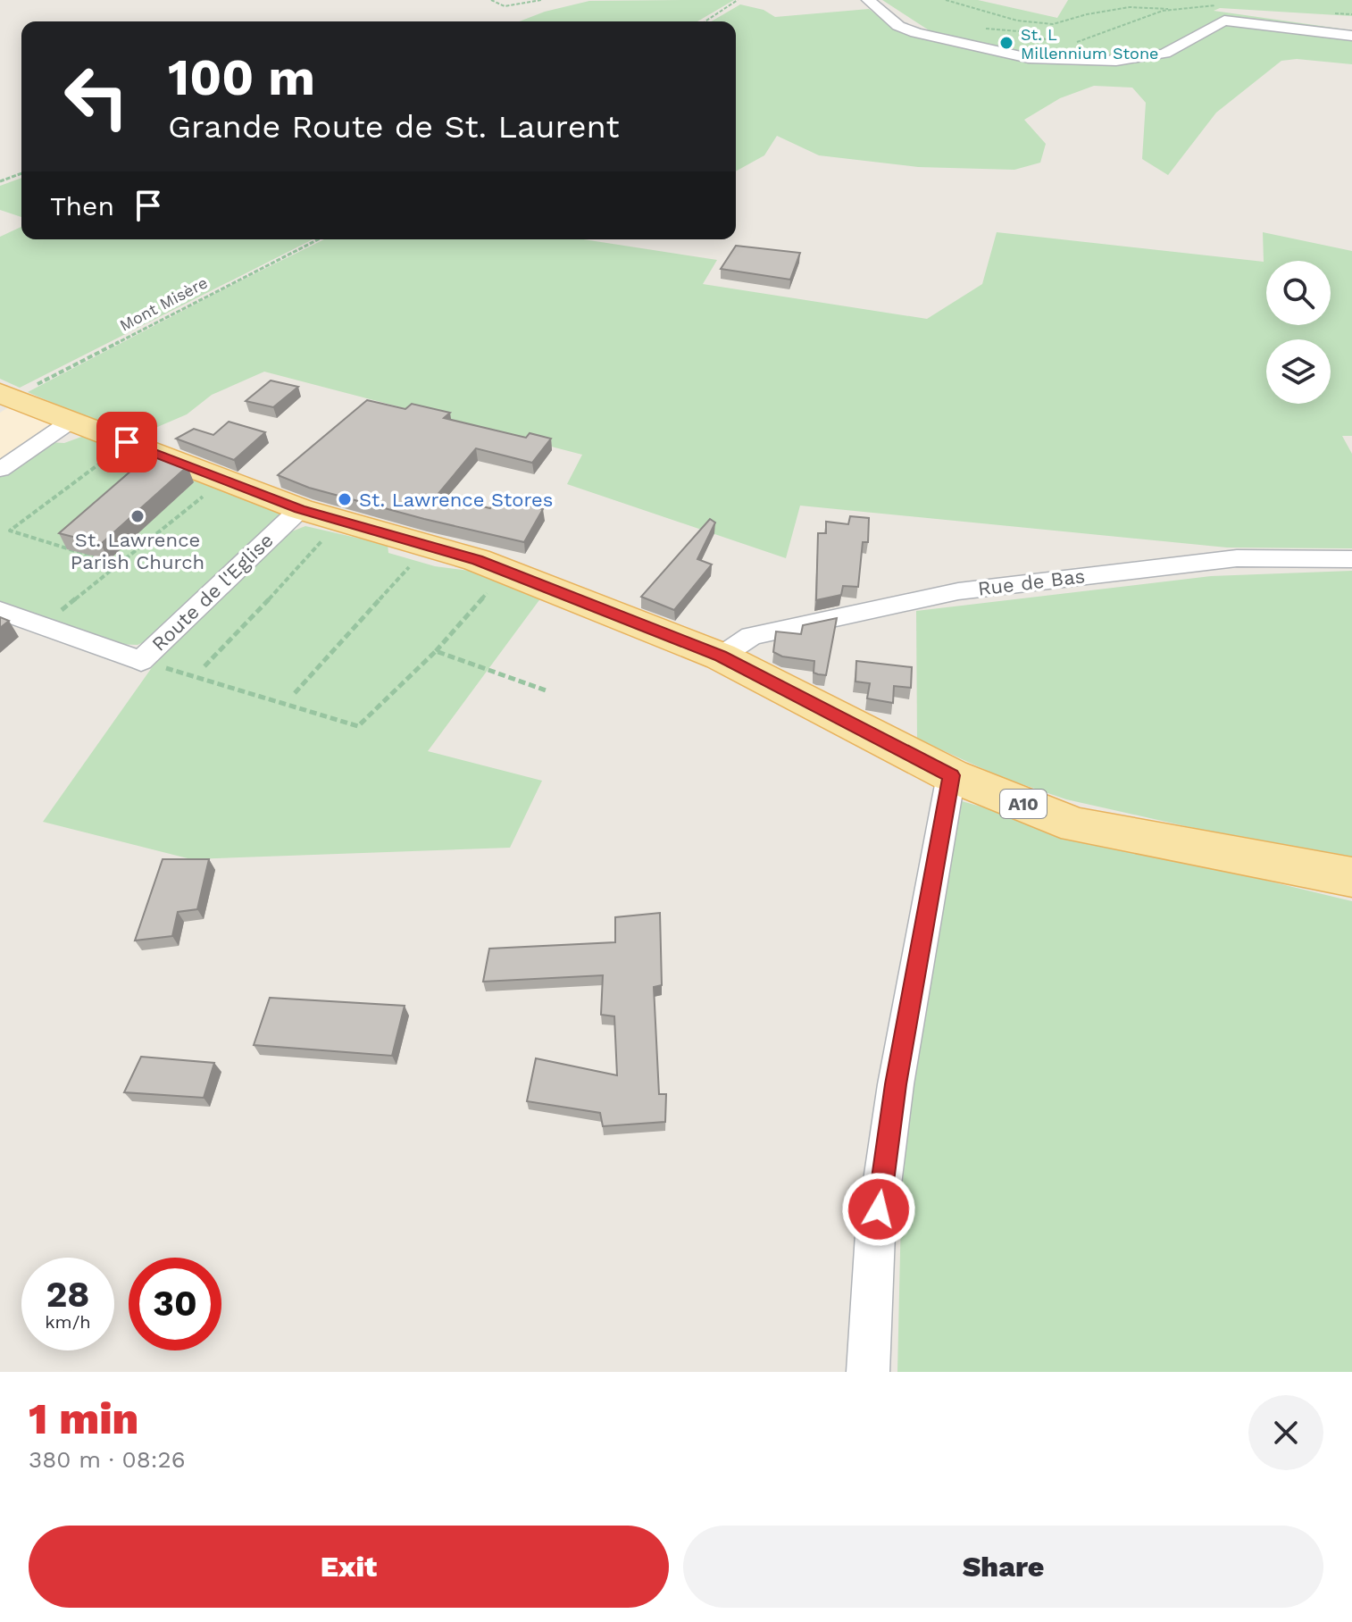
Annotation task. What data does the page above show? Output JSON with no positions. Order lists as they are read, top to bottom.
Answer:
{
  "streets": {
    "main road": ["A10"],
    "street": ["Rue de Bas", "Route de l'Eglise"],
    "path": ["Mont Misère"]
  },
  "crossings": [
    ["Mont Misère", "A10"],
    ["Rue de Bas", "A10"],
    ["Route de l'Eglise", "A10"]
  ],
  "places": ["St. L Millennium Stone", "St. Lawrence Stores", "St. Lawrence Parish Church"],
  "page": {
    "turn": ["100 m", "Grande Route de St. Laurent"],
    "then": "Then",
    "speed": "28 km/h",
    "limit": "30",
    "heading": ["1 min", "380 m · 08:26"],
    "buttons": ["Exit", "Share"]
  }
}
